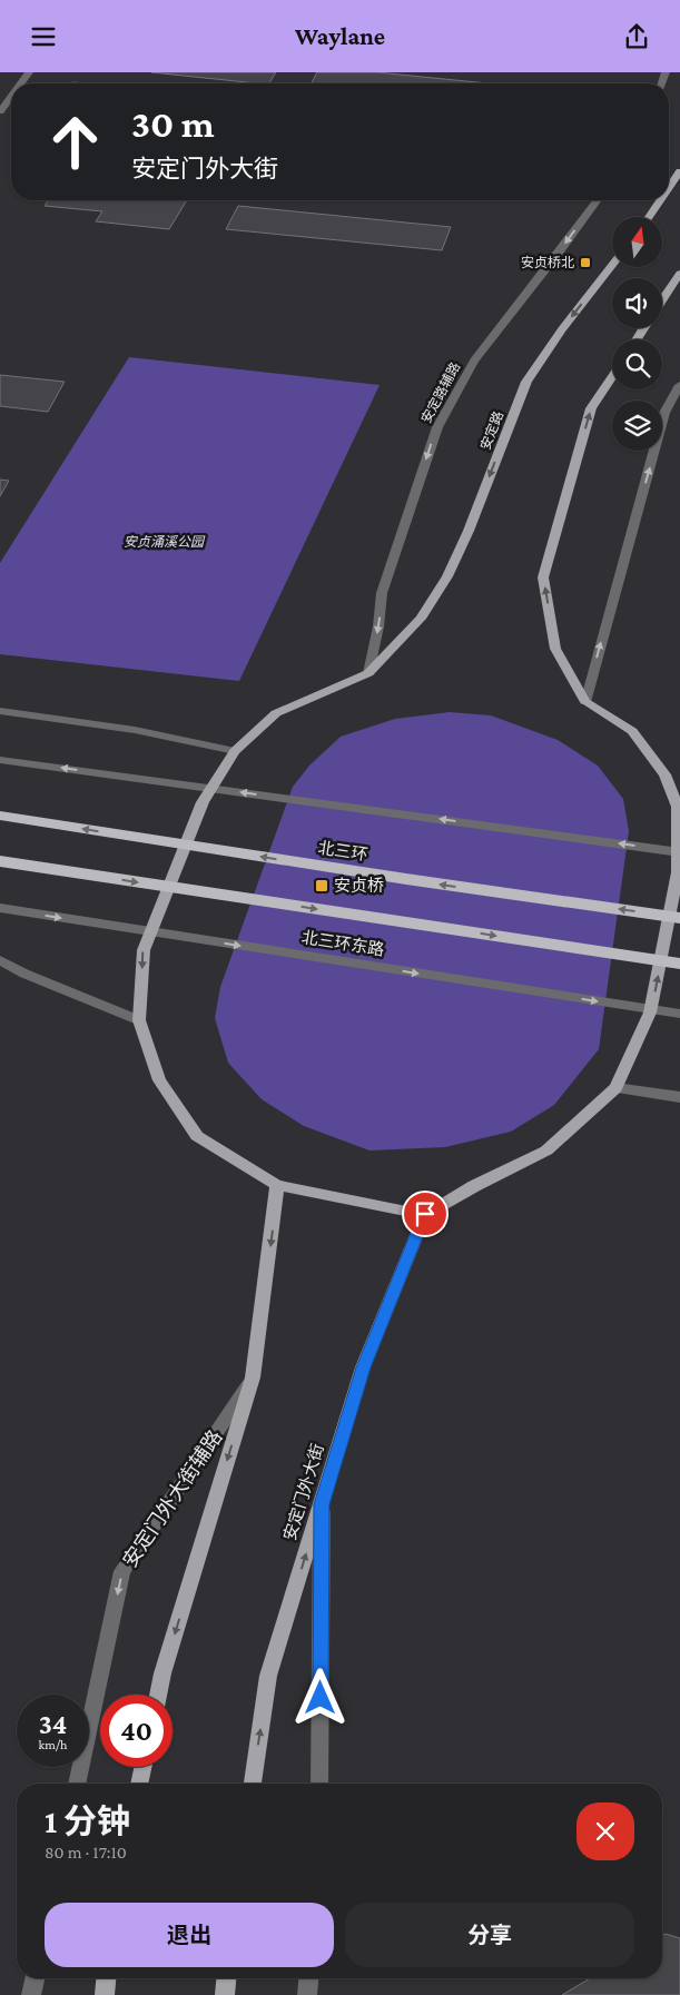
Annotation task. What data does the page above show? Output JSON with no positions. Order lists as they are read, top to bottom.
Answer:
{
  "streets": {
    "highway": ["北三环"],
    "main road": ["安定路", "安定门外大街"],
    "street": ["安定路辅路", "北三环东路", "安定门外大街辅路"]
  },
  "crossings": [
    ["安定路辅路", "安定路"]
  ],
  "one_way": [
    "安定路辅路",
    "安定路",
    "北三环东路",
    "安定门外大街辅路"
  ],
  "parks": ["安贞涌溪公园"],
  "places": {
    "transit": ["安贞桥北", "安贞桥"]
  },
  "north": "top",
  "page": {
    "header": "Waylane",
    "turn": ["30 m", "安定门外大街"],
    "speed": "34 km/h",
    "limit": "40",
    "heading": ["1 分钟", "80 m · 17:10"],
    "buttons": ["退出", "分享"]
  }
}
